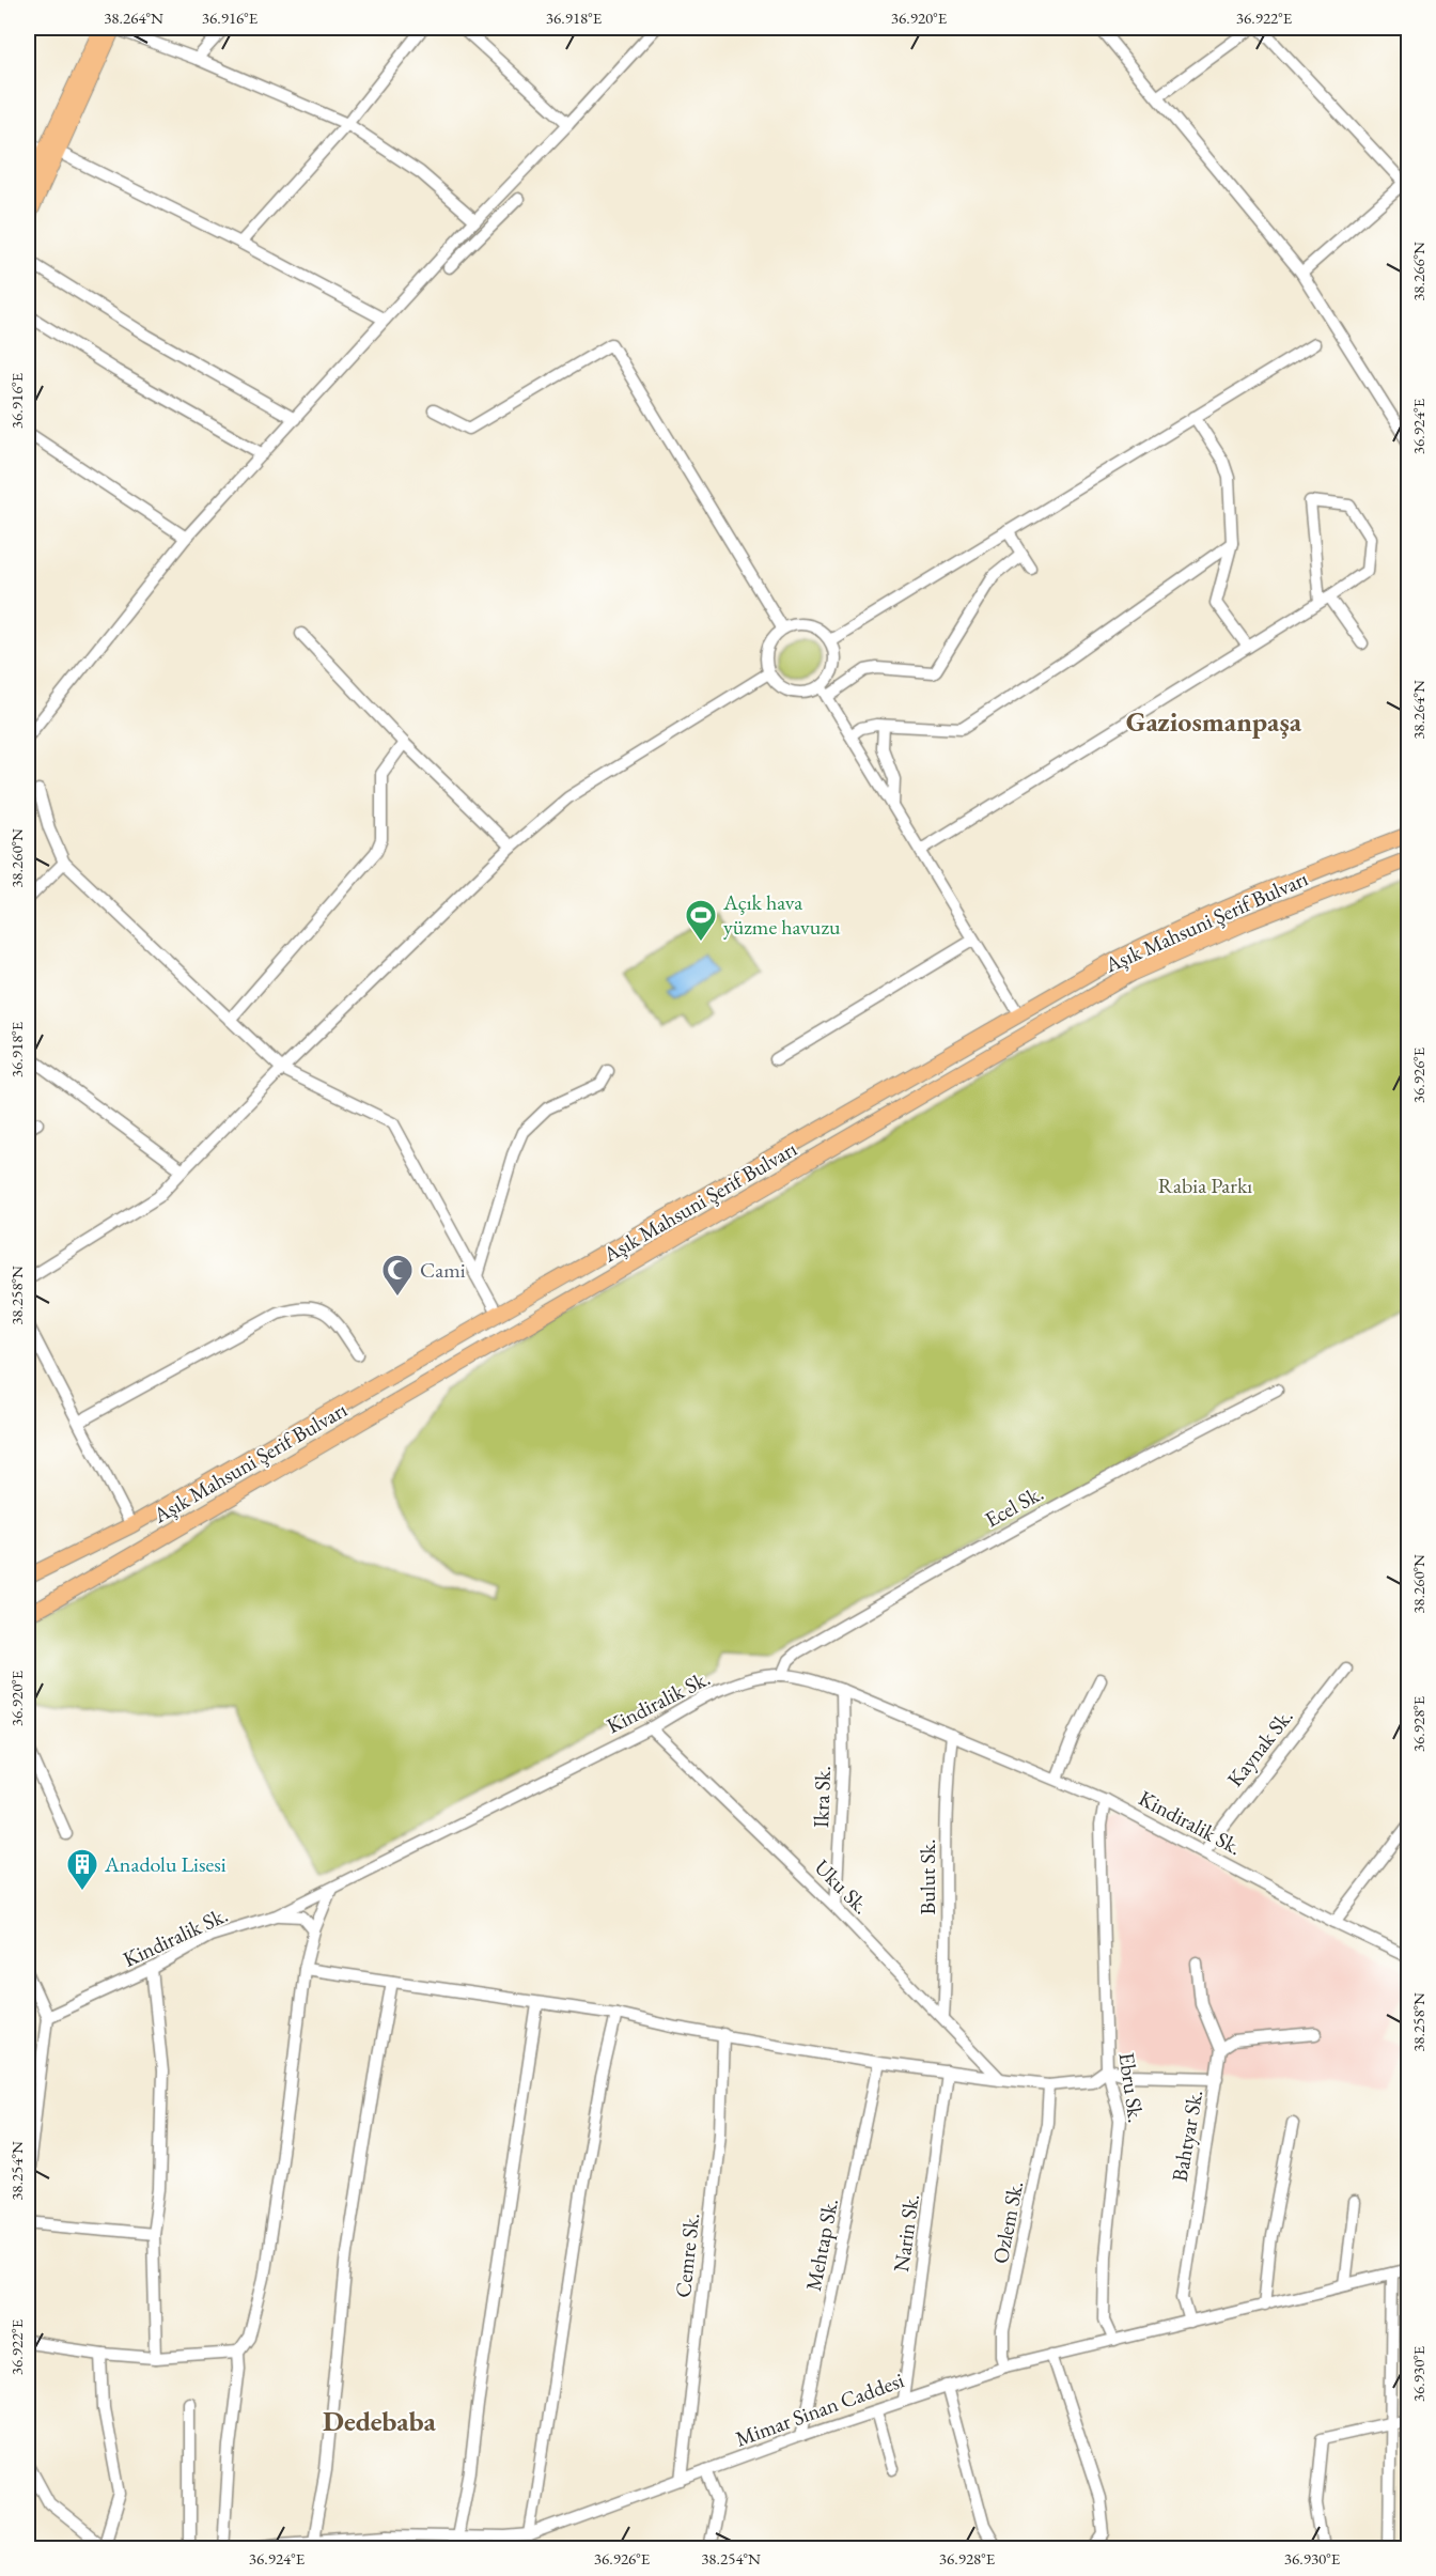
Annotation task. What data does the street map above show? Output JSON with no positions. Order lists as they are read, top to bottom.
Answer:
{
  "streets": {
    "main road": ["Aşık Mahsuni Şerif Bulvarı"],
    "street": [
      "Ecel Sk.",
      "Kindiralik Sk.",
      "Kaynak Sk.",
      "Ikra Sk.",
      "Bulut Sk.",
      "Uku Sk.",
      "Ebru Sk.",
      "Bahtyar Sk.",
      "Ozlem Sk.",
      "Narin Sk.",
      "Mehtap Sk.",
      "Cemre Sk.",
      "Mimar Sinan Caddesi"
    ]
  },
  "crossings": [
    ["Ecel Sk.", "Kindiralik Sk."],
    ["Kindiralik Sk.", "Kaynak Sk."],
    ["Kindiralik Sk.", "Ikra Sk."],
    ["Kindiralik Sk.", "Bulut Sk."],
    ["Kindiralik Sk.", "Uku Sk."],
    ["Kindiralik Sk.", "Ebru Sk."],
    ["Ikra Sk.", "Uku Sk."],
    ["Bulut Sk.", "Uku Sk."],
    ["Ebru Sk.", "Mimar Sinan Caddesi"],
    ["Bahtyar Sk.", "Mimar Sinan Caddesi"],
    ["Ozlem Sk.", "Mimar Sinan Caddesi"],
    ["Narin Sk.", "Mimar Sinan Caddesi"],
    ["Mehtap Sk.", "Mimar Sinan Caddesi"],
    ["Cemre Sk.", "Mimar Sinan Caddesi"]
  ],
  "districts": ["Gaziosmanpaşa", "Dedebaba"],
  "parks": ["Rabia Parkı"],
  "places": {
    "sports": ["Açık hava yüzme havuzu"],
    "mosque": ["Cami"],
    "building": ["Anadolu Lisesi"]
  },
  "coordinates": [
    "38.264°N",
    "36.916°E",
    "36.918°E",
    "36.920°E",
    "36.922°E",
    "38.266°N",
    "36.924°E",
    "38.260°N",
    "36.926°E",
    "38.258°N",
    "36.928°E",
    "38.254°N",
    "36.930°E"
  ]
}
